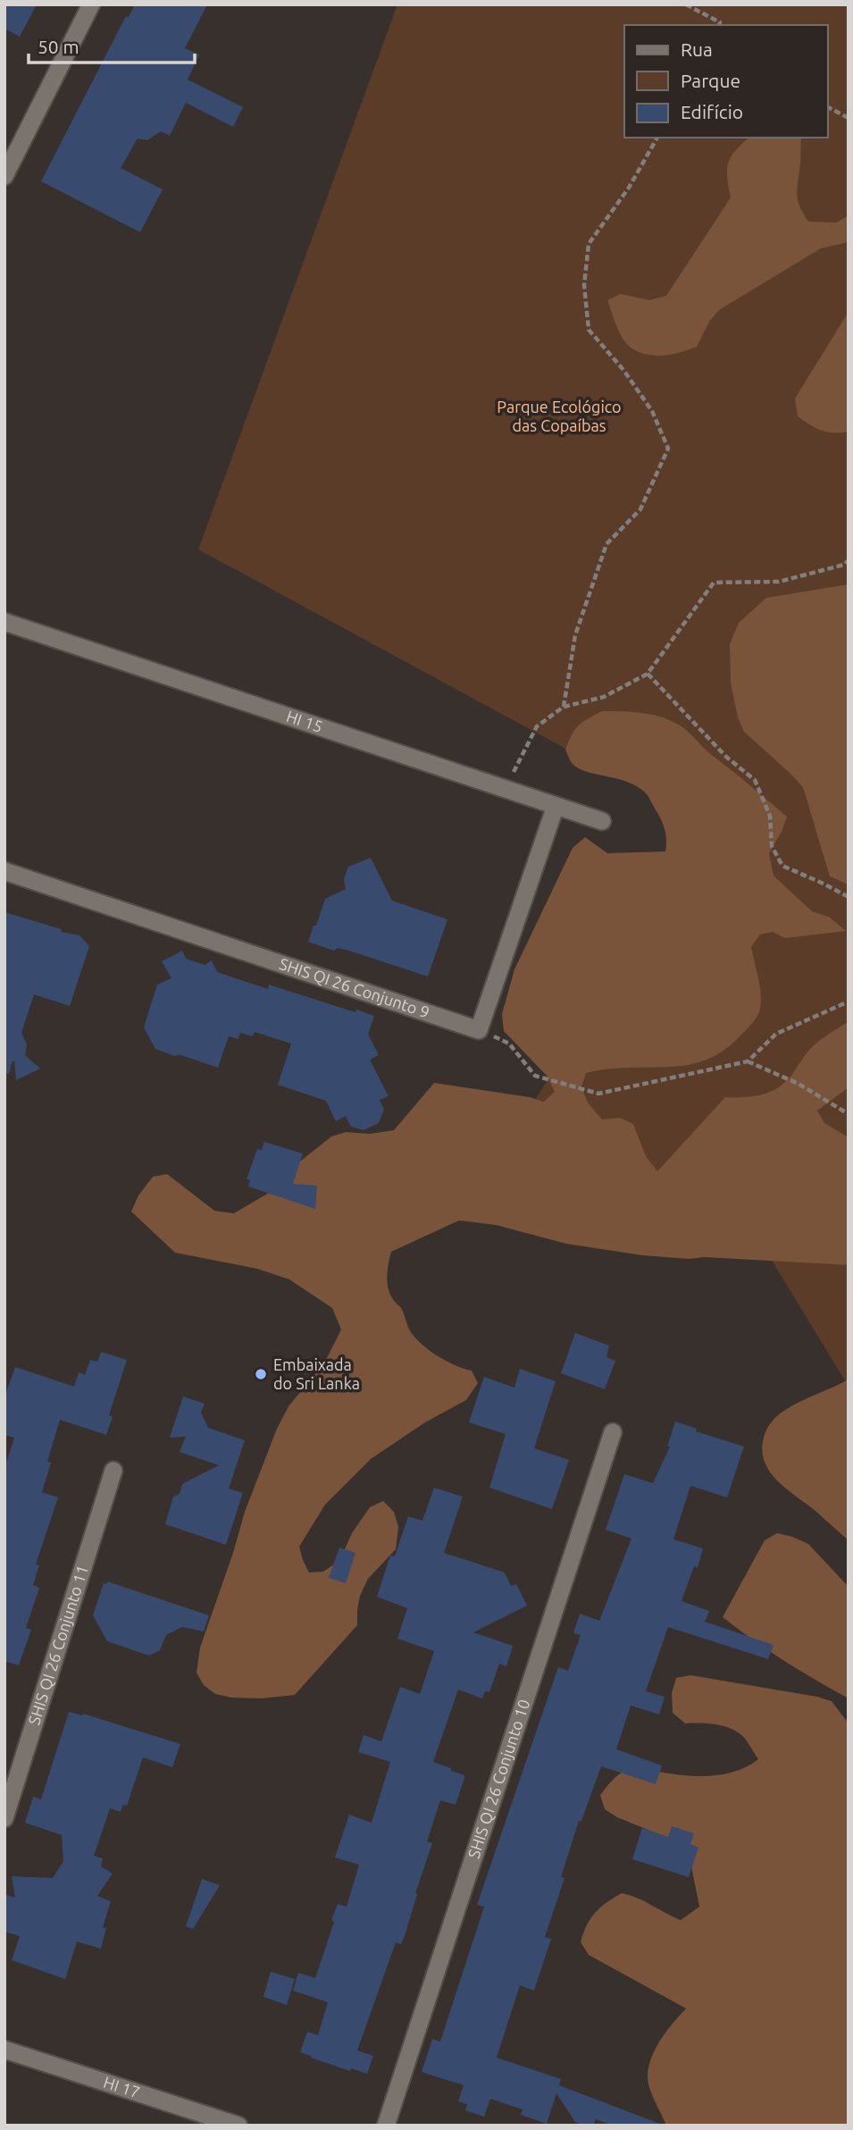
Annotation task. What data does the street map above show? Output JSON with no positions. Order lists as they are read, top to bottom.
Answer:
{
  "streets": {
    "street": [
      "HI 15",
      "SHIS QI 26 Conjunto 9",
      "SHIS QI 26 Conjunto 11",
      "SHIS QI 26 Conjunto 10",
      "HI 17"
    ]
  },
  "parks": ["Parque Ecológico das Copaíbas"],
  "places": ["Embaixada do Sri Lanka"],
  "legend": ["Rua", "Parque", "Edifício"],
  "scale_bar": "50 m"
}
